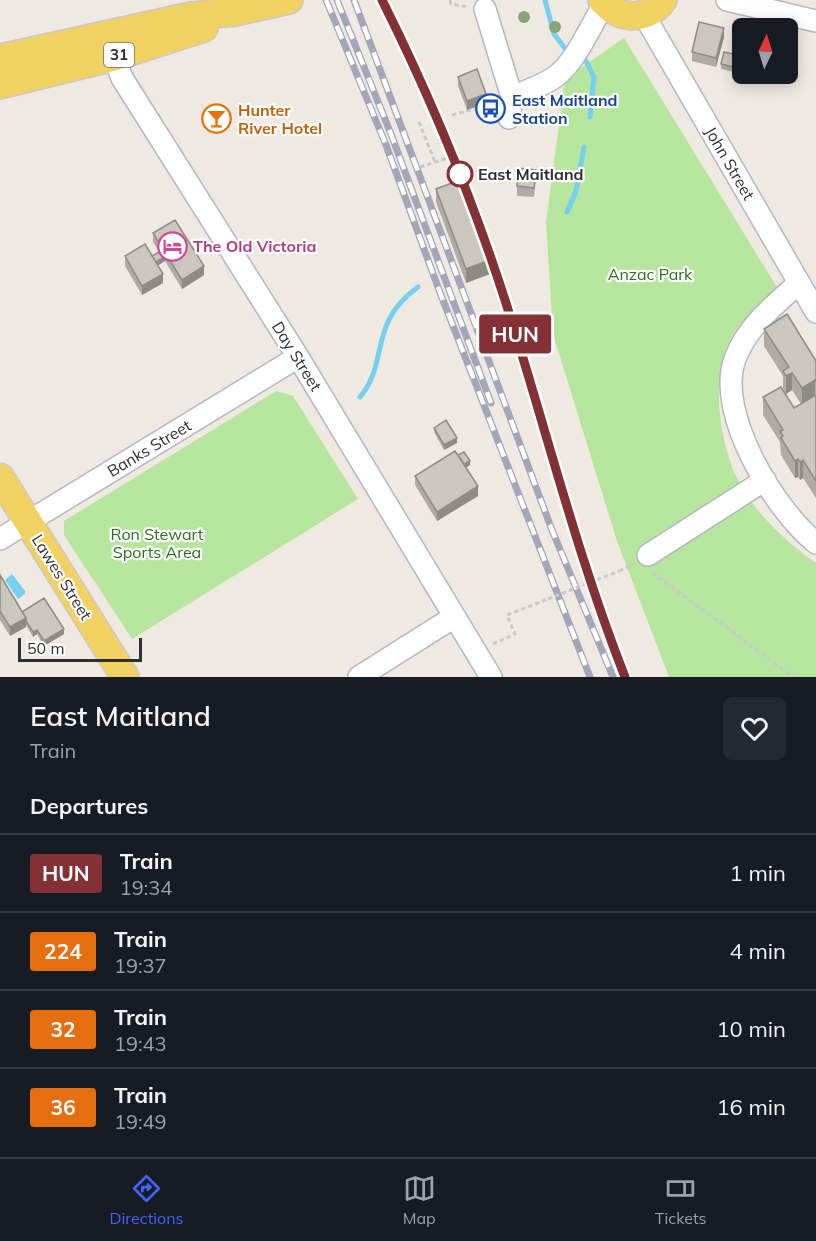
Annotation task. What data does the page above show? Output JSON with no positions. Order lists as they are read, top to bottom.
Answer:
{
  "streets": {
    "main road": ["31", "Lawes Street"],
    "street": ["John Street", "Day Street", "Banks Street"]
  },
  "crossings": [
    ["31", "Day Street"],
    ["Day Street", "Banks Street"],
    ["Banks Street", "Lawes Street"]
  ],
  "parks": ["Anzac Park", "Ron Stewart Sports Area"],
  "places": {
    "bus stop": ["East Maitland Station"],
    "bar": ["Hunter River Hotel"],
    "other": ["East Maitland"],
    "hotel": ["The Old Victoria"]
  },
  "scale_bar": "50 m",
  "north": "top",
  "page": {
    "on_map": "HUN",
    "scale": "50 m",
    "heading": [
      ["East Maitland", "Train"],
      "Departures"
    ],
    "list": [
      {
        "mark": "HUN",
        "name": "Train",
        "note": "19:34",
        "value": "1 min"
      },
      {
        "mark": "224",
        "name": "Train",
        "note": "19:37",
        "value": "4 min"
      },
      {
        "mark": "32",
        "name": "Train",
        "note": "19:43",
        "value": "10 min"
      },
      {
        "mark": "36",
        "name": "Train",
        "note": "19:49",
        "value": "16 min"
      }
    ],
    "tabs": ["Directions", "Map", "Tickets"]
  }
}
